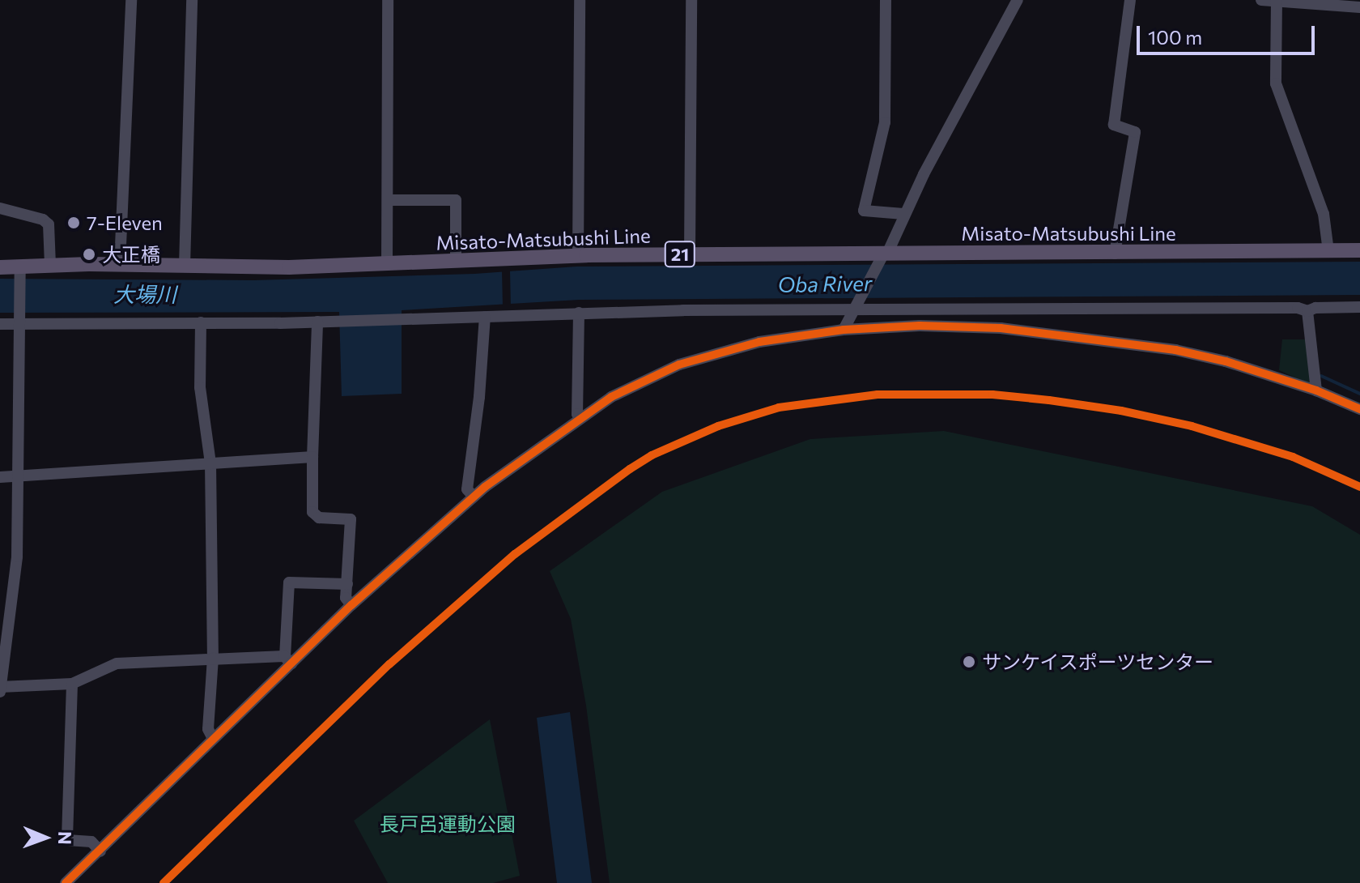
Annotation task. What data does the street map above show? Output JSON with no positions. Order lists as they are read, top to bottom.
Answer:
{
  "streets": {
    "main road": ["Misato-Matsubushi Line", "21"]
  },
  "water": ["Oba River", "大場川"],
  "parks": ["長戸呂運動公園"],
  "places": ["7-Eleven", "大正橋", "サンケイスポーツセンター"],
  "scale_bar": "100 m",
  "north": "right"
}
